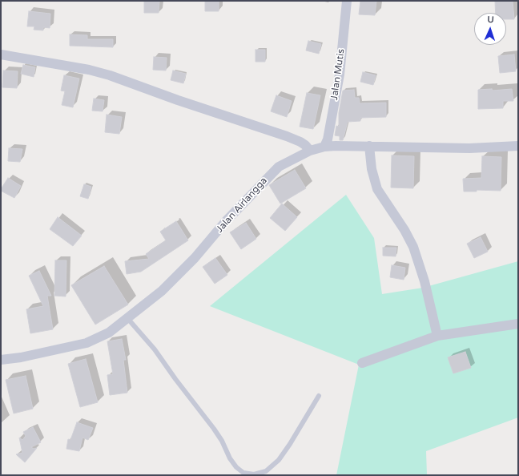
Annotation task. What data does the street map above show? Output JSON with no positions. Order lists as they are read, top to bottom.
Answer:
{
  "streets": {
    "street": ["Jalan Mutis", "Jalan Airlangga"]
  },
  "crossings": [
    ["Jalan Mutis", "Jalan Airlangga"]
  ],
  "north": "top"
}
